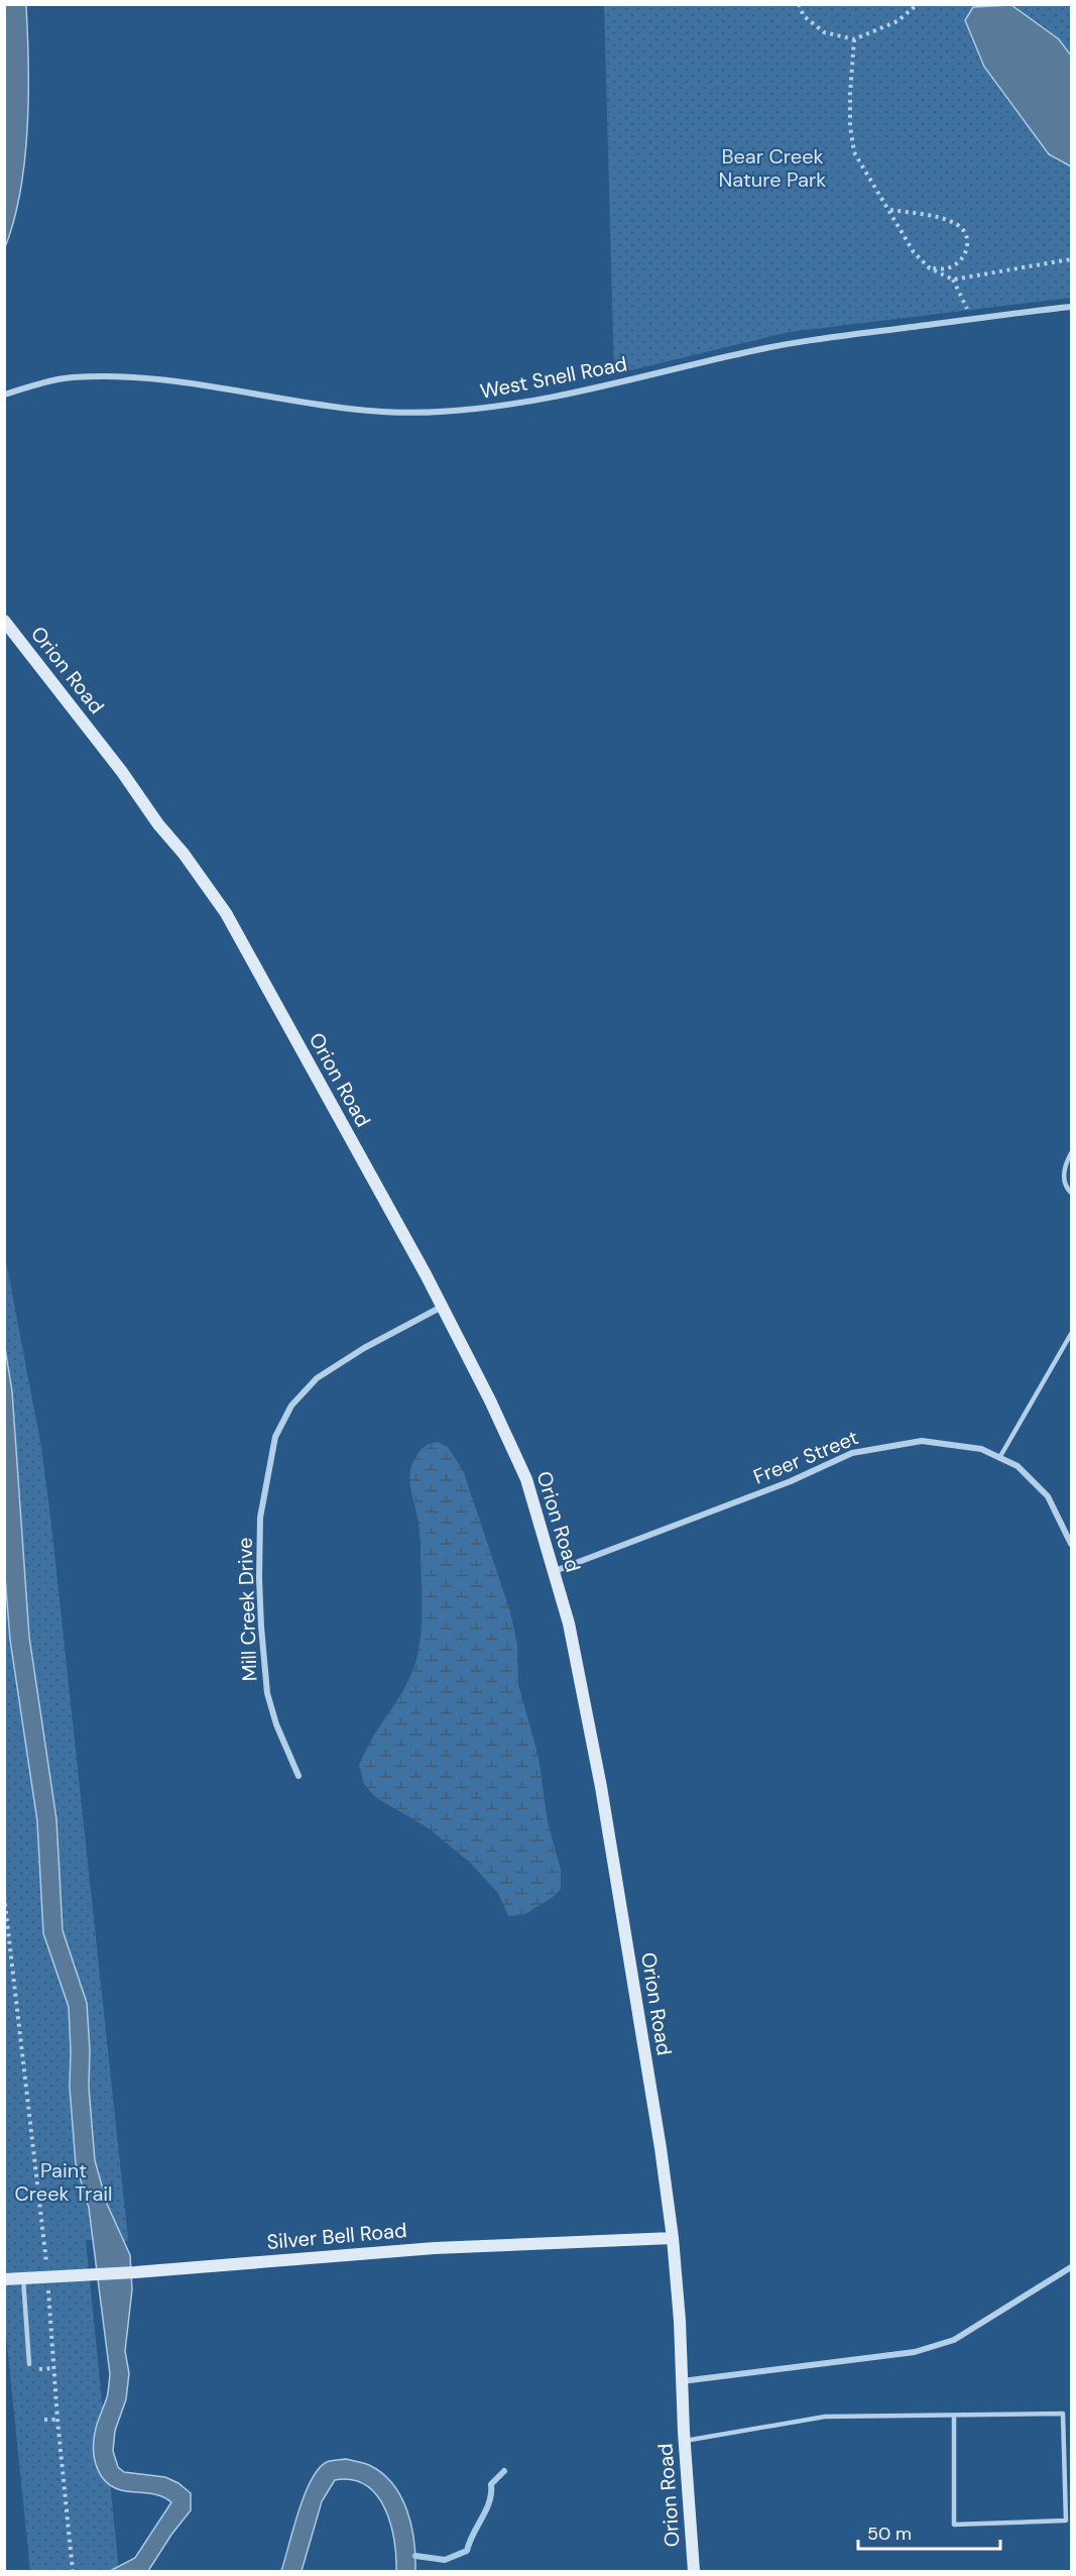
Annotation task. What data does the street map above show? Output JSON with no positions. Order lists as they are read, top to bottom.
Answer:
{
  "streets": {
    "street": [
      "West Snell Road",
      "Orion Road",
      "Freer Street",
      "Mill Creek Drive",
      "Silver Bell Road"
    ]
  },
  "crossings": [
    ["Orion Road", "Freer Street"],
    ["Orion Road", "Mill Creek Drive"],
    ["Orion Road", "Silver Bell Road"]
  ],
  "parks": ["Bear Creek Nature Park", "Paint Creek Trail"],
  "scale_bar": "50 m"
}
